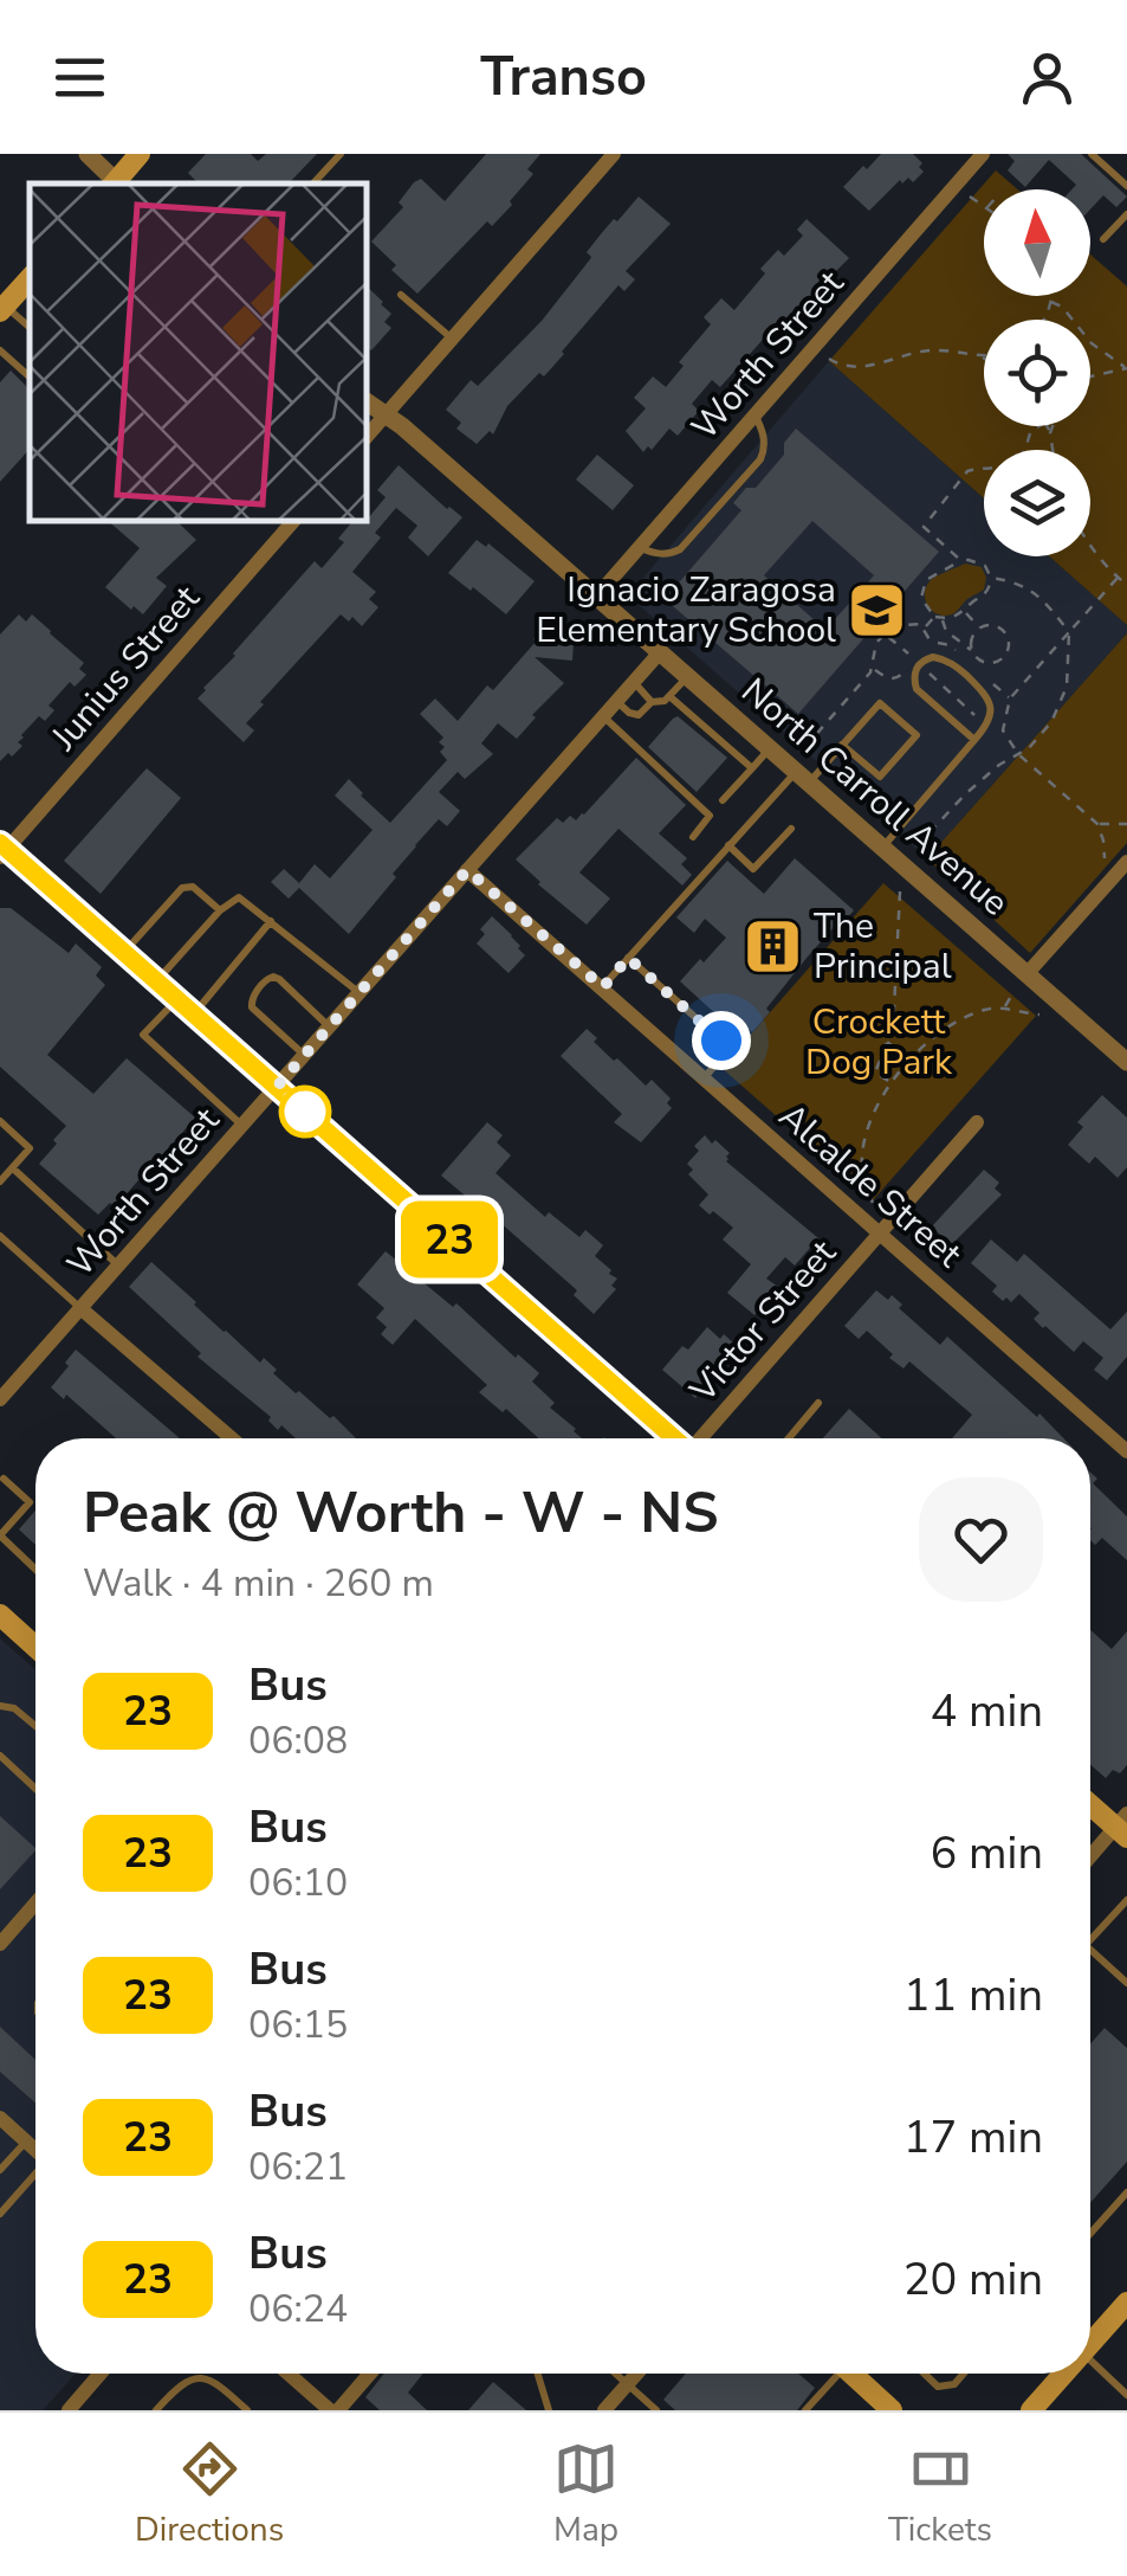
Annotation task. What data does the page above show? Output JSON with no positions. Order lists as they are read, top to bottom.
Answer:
{
  "streets": {
    "street": [
      "Worth Street",
      "Junius Street",
      "North Carroll Avenue",
      "Alcalde Street",
      "Victor Street"
    ]
  },
  "crossings": [
    ["Worth Street", "North Carroll Avenue"],
    ["Worth Street", "Alcalde Street"],
    ["Alcalde Street", "Victor Street"]
  ],
  "parks": ["Crockett Dog Park"],
  "places": {
    "school or university": ["Ignacio Zaragosa Elementary School"],
    "building": ["The Principal"]
  },
  "lines": ["bus line 23"],
  "north": "top",
  "page": {
    "header": "Transo",
    "on_map": "23",
    "heading": ["Peak @ Worth - W - NS", "Walk · 4 min · 260 m"],
    "list": [
      {
        "mark": "23",
        "name": "Bus",
        "note": "06:08",
        "value": "4 min"
      },
      {
        "mark": "23",
        "name": "Bus",
        "note": "06:10",
        "value": "6 min"
      },
      {
        "mark": "23",
        "name": "Bus",
        "note": "06:15",
        "value": "11 min"
      },
      {
        "mark": "23",
        "name": "Bus",
        "note": "06:21",
        "value": "17 min"
      },
      {
        "mark": "23",
        "name": "Bus",
        "note": "06:24",
        "value": "20 min"
      }
    ],
    "tabs": ["Directions", "Map", "Tickets"]
  }
}
